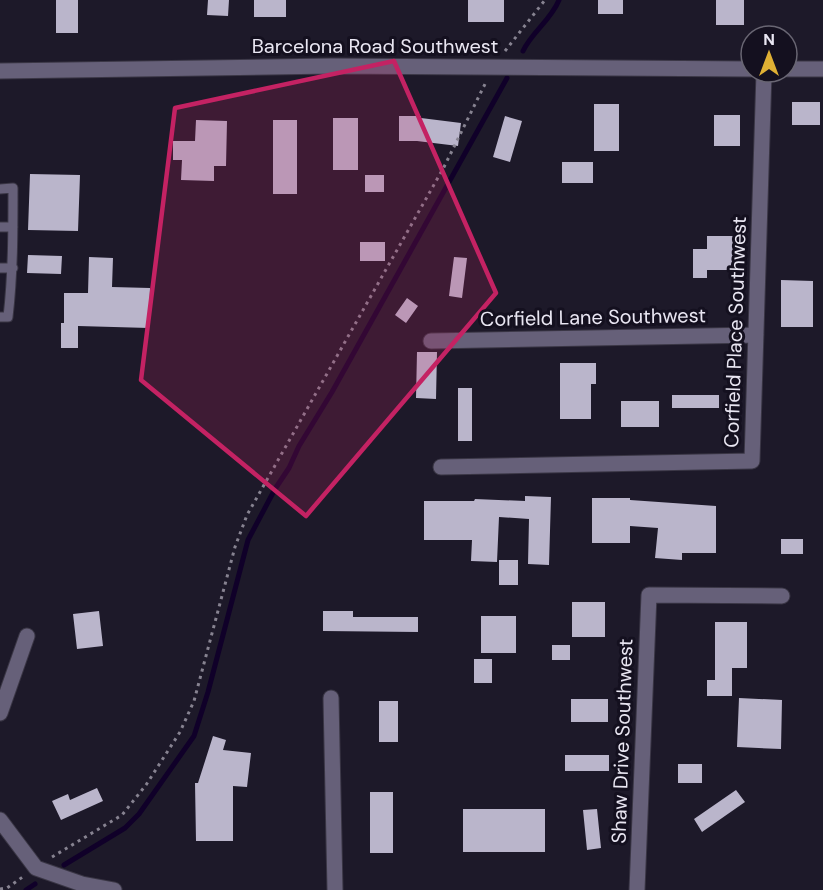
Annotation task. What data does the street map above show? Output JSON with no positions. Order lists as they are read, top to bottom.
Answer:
{
  "streets": {
    "street": [
      "Barcelona Road Southwest",
      "Corfield Lane Southwest",
      "Corfield Place Southwest",
      "Shaw Drive Southwest"
    ]
  },
  "crossings": [
    ["Corfield Lane Southwest", "Corfield Place Southwest"]
  ],
  "north": "top"
}
